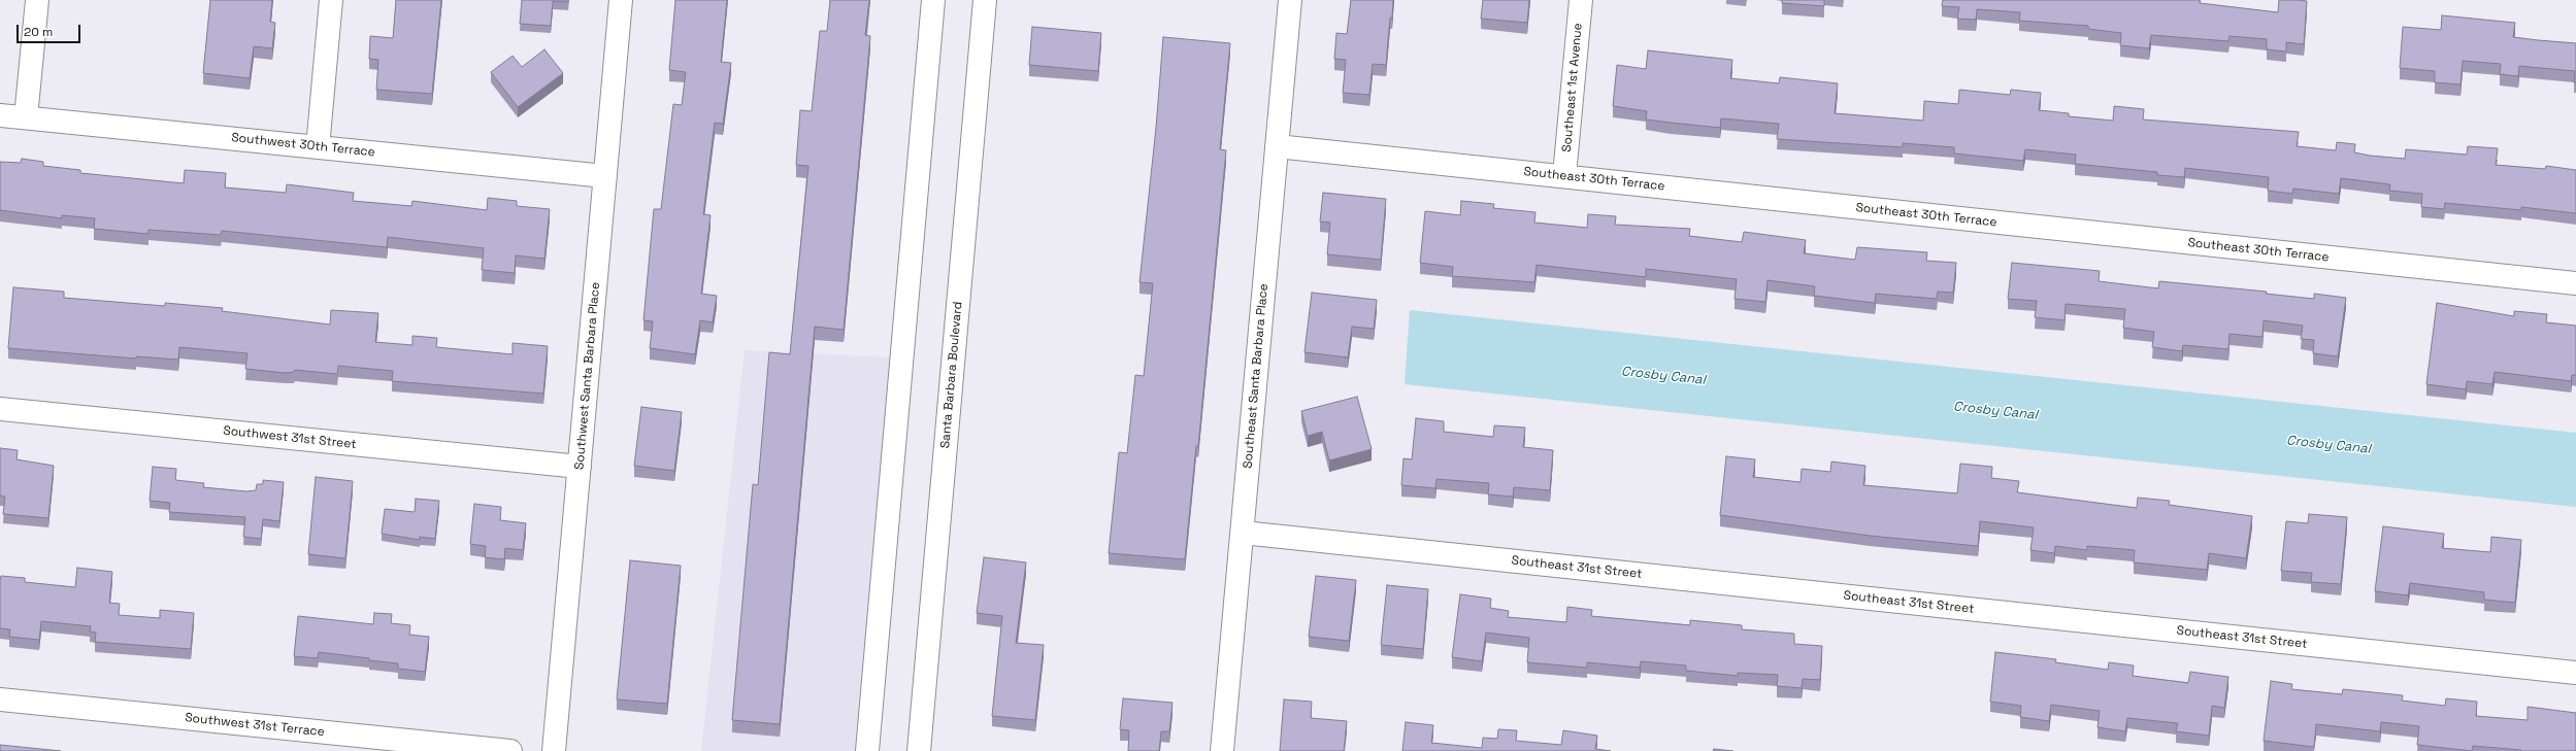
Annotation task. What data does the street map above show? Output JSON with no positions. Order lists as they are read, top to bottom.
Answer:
{
  "streets": {
    "street": [
      "Southeast 1st Avenue",
      "Southwest 30th Terrace",
      "Southeast 30th Terrace",
      "Santa Barbara Boulevard",
      "Southwest Santa Barbara Place",
      "Southeast Santa Barbara Place",
      "Southwest 31st Street",
      "Southeast 31st Street",
      "Southwest 31st Terrace"
    ]
  },
  "crossings": [
    ["Southeast 1st Avenue", "Southeast 30th Terrace"],
    ["Southwest 30th Terrace", "Southwest Santa Barbara Place"],
    ["Southeast 30th Terrace", "Southeast Santa Barbara Place"],
    ["Southwest Santa Barbara Place", "Southwest 31st Street"],
    ["Southeast Santa Barbara Place", "Southeast 31st Street"]
  ],
  "water": ["Crosby Canal"],
  "scale_bar": "20 m"
}
